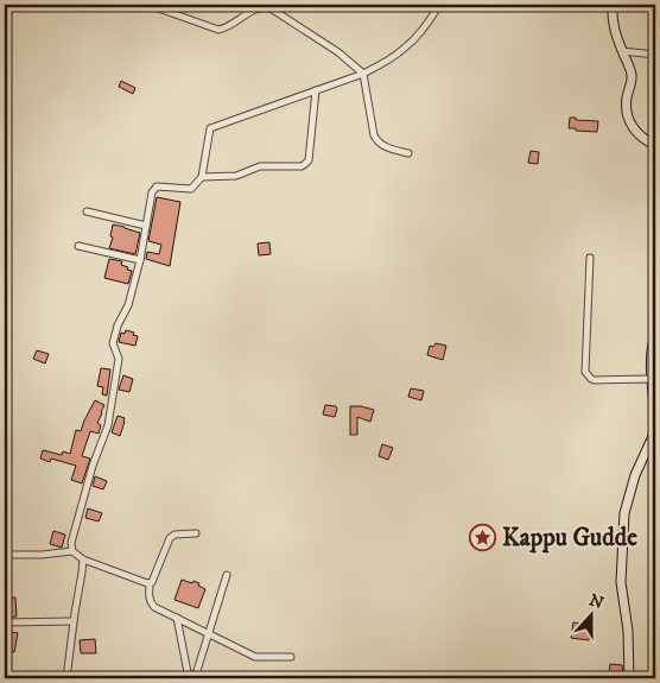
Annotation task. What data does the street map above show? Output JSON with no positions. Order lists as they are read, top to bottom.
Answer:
{
  "places": {
    "place": ["Kappu Gudde"]
  },
  "north": "top"
}
